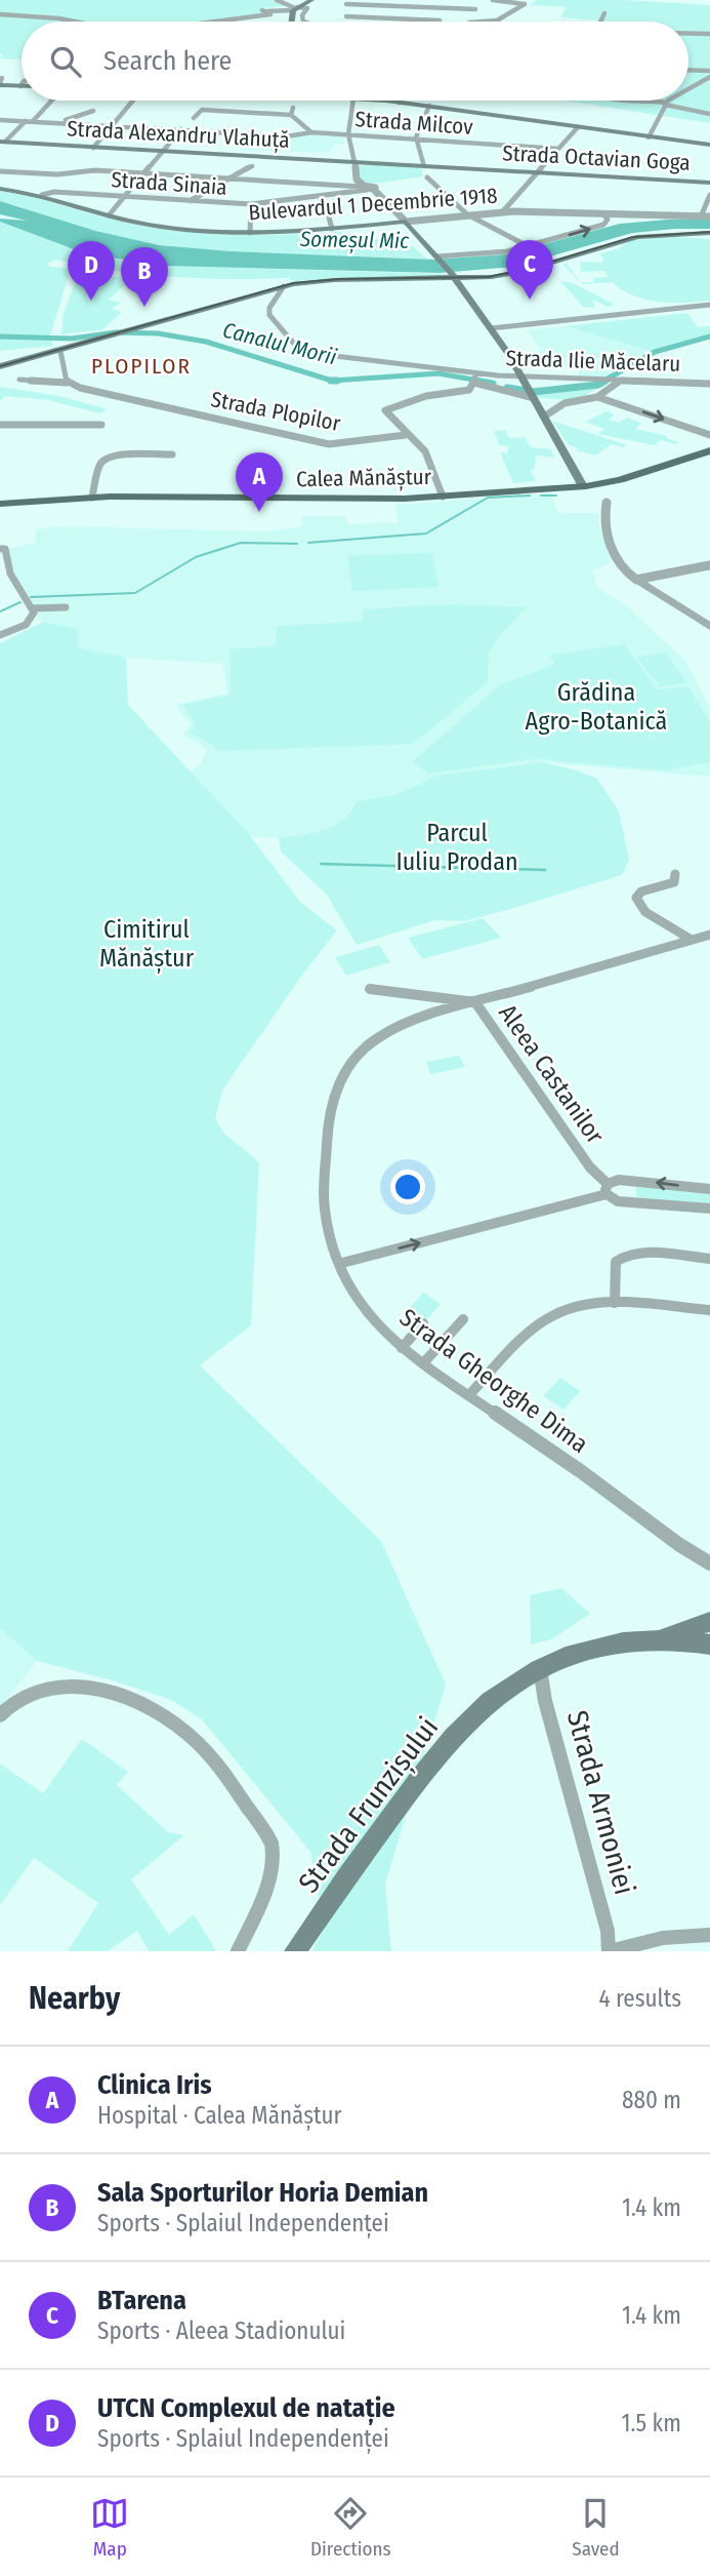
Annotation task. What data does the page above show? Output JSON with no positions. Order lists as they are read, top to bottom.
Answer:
{
  "streets": {
    "main road": [
      "Strada Alexandru Vlahuță",
      "Strada Octavian Goga",
      "Bulevardul 1 Decembrie 1918",
      "Calea Mănăștur",
      "Strada Frunzișului"
    ],
    "street": [
      "Strada Milcov",
      "Strada Sinaia",
      "Strada Ilie Măcelaru",
      "Strada Plopilor",
      "Aleea Castanilor",
      "Strada Gheorghe Dima",
      "Strada Armoniei"
    ]
  },
  "crossings": [
    ["Strada Alexandru Vlahuță", "Strada Octavian Goga"],
    ["Strada Sinaia", "Bulevardul 1 Decembrie 1918"],
    ["Aleea Castanilor", "Strada Gheorghe Dima"],
    ["Strada Armoniei", "Strada Frunzișului"]
  ],
  "districts": ["PLOPILOR"],
  "water": ["Someșul Mic", "Canalul Morii"],
  "parks": ["Grădina Agro-Botanică", "Parcul Iuliu Prodan", "Cimitirul Mănăștur"],
  "page": {
    "search": "Search here",
    "pins": [
      "C",
      "D",
      "B",
      "A"
    ],
    "heading": ["Nearby", "4 results"],
    "list": [
      {
        "mark": "A",
        "name": "Clinica Iris",
        "note": "Hospital · Calea Mănăștur",
        "value": "880 m"
      },
      {
        "mark": "B",
        "name": "Sala Sporturilor Horia Demian",
        "note": "Sports · Splaiul Independenței",
        "value": "1.4 km"
      },
      {
        "mark": "C",
        "name": "BTarena",
        "note": "Sports · Aleea Stadionului",
        "value": "1.4 km"
      },
      {
        "mark": "D",
        "name": "UTCN Complexul de natație",
        "note": "Sports · Splaiul Independenței",
        "value": "1.5 km"
      }
    ],
    "nav": ["Map", "Directions", "Saved"]
  }
}
